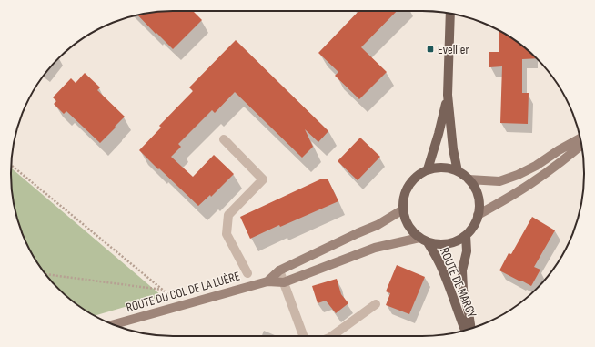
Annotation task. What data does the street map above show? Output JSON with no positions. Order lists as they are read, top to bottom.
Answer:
{
  "streets": {
    "main road": ["ROUTE DE MARCY"],
    "street": ["ROUTE DU COL DE LA LUÈRE"]
  },
  "crossings": [
    ["ROUTE DE MARCY", "ROUTE DU COL DE LA LUÈRE"]
  ],
  "places": {
    "transit": ["Evellier"]
  }
}
